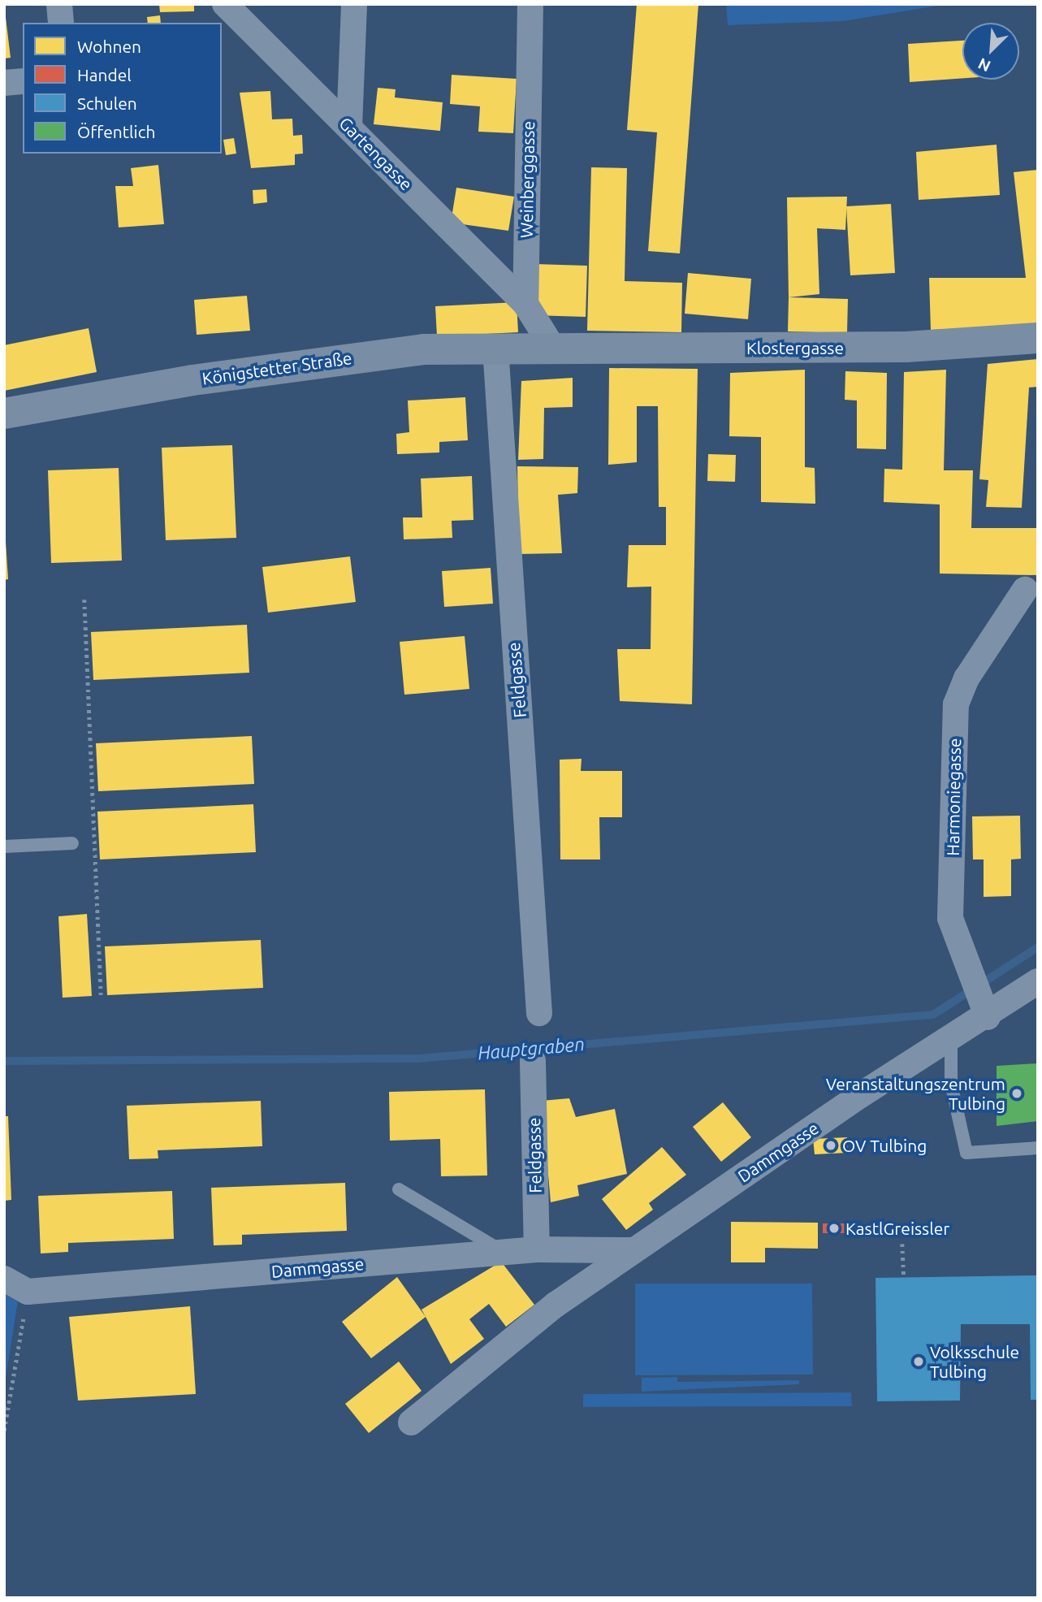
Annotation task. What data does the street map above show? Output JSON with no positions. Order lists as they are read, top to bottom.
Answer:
{
  "streets": {
    "main road": ["Klostergasse", "Königstetter Straße"],
    "street": [
      "Gartengasse",
      "Weinberggasse",
      "Feldgasse",
      "Harmoniegasse",
      "Dammgasse"
    ]
  },
  "crossings": [
    ["Gartengasse", "Weinberggasse"],
    ["Klostergasse", "Königstetter Straße"],
    ["Königstetter Straße", "Feldgasse"],
    ["Feldgasse", "Dammgasse"],
    ["Harmoniegasse", "Dammgasse"]
  ],
  "water": ["Hauptgraben"],
  "places": [
    "Veranstaltungszentrum Tulbing",
    "OV Tulbing",
    "KastlGreissler",
    "Volksschule Tulbing"
  ],
  "legend": [
    "Wohnen",
    "Handel",
    "Schulen",
    "Öffentlich"
  ],
  "north": "bottom left"
}
